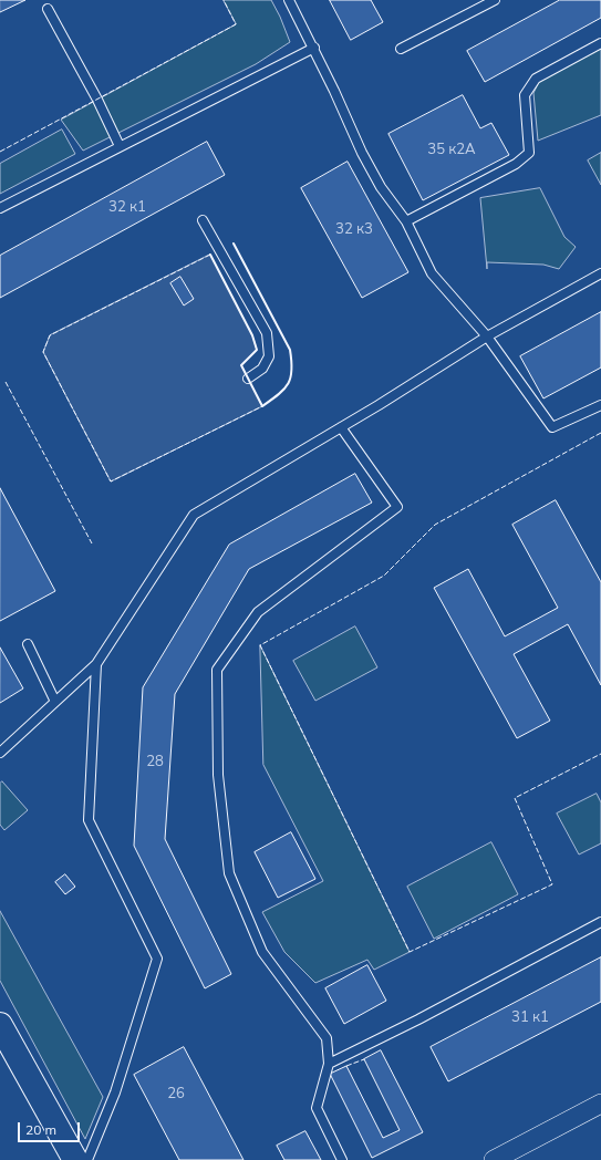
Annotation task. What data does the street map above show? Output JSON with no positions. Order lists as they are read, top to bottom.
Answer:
{
  "house_numbers": [
    "35 к2А",
    "32 к1",
    "32 к3",
    "28",
    "31 к1",
    "26"
  ],
  "scale_bar": "20 m"
}
